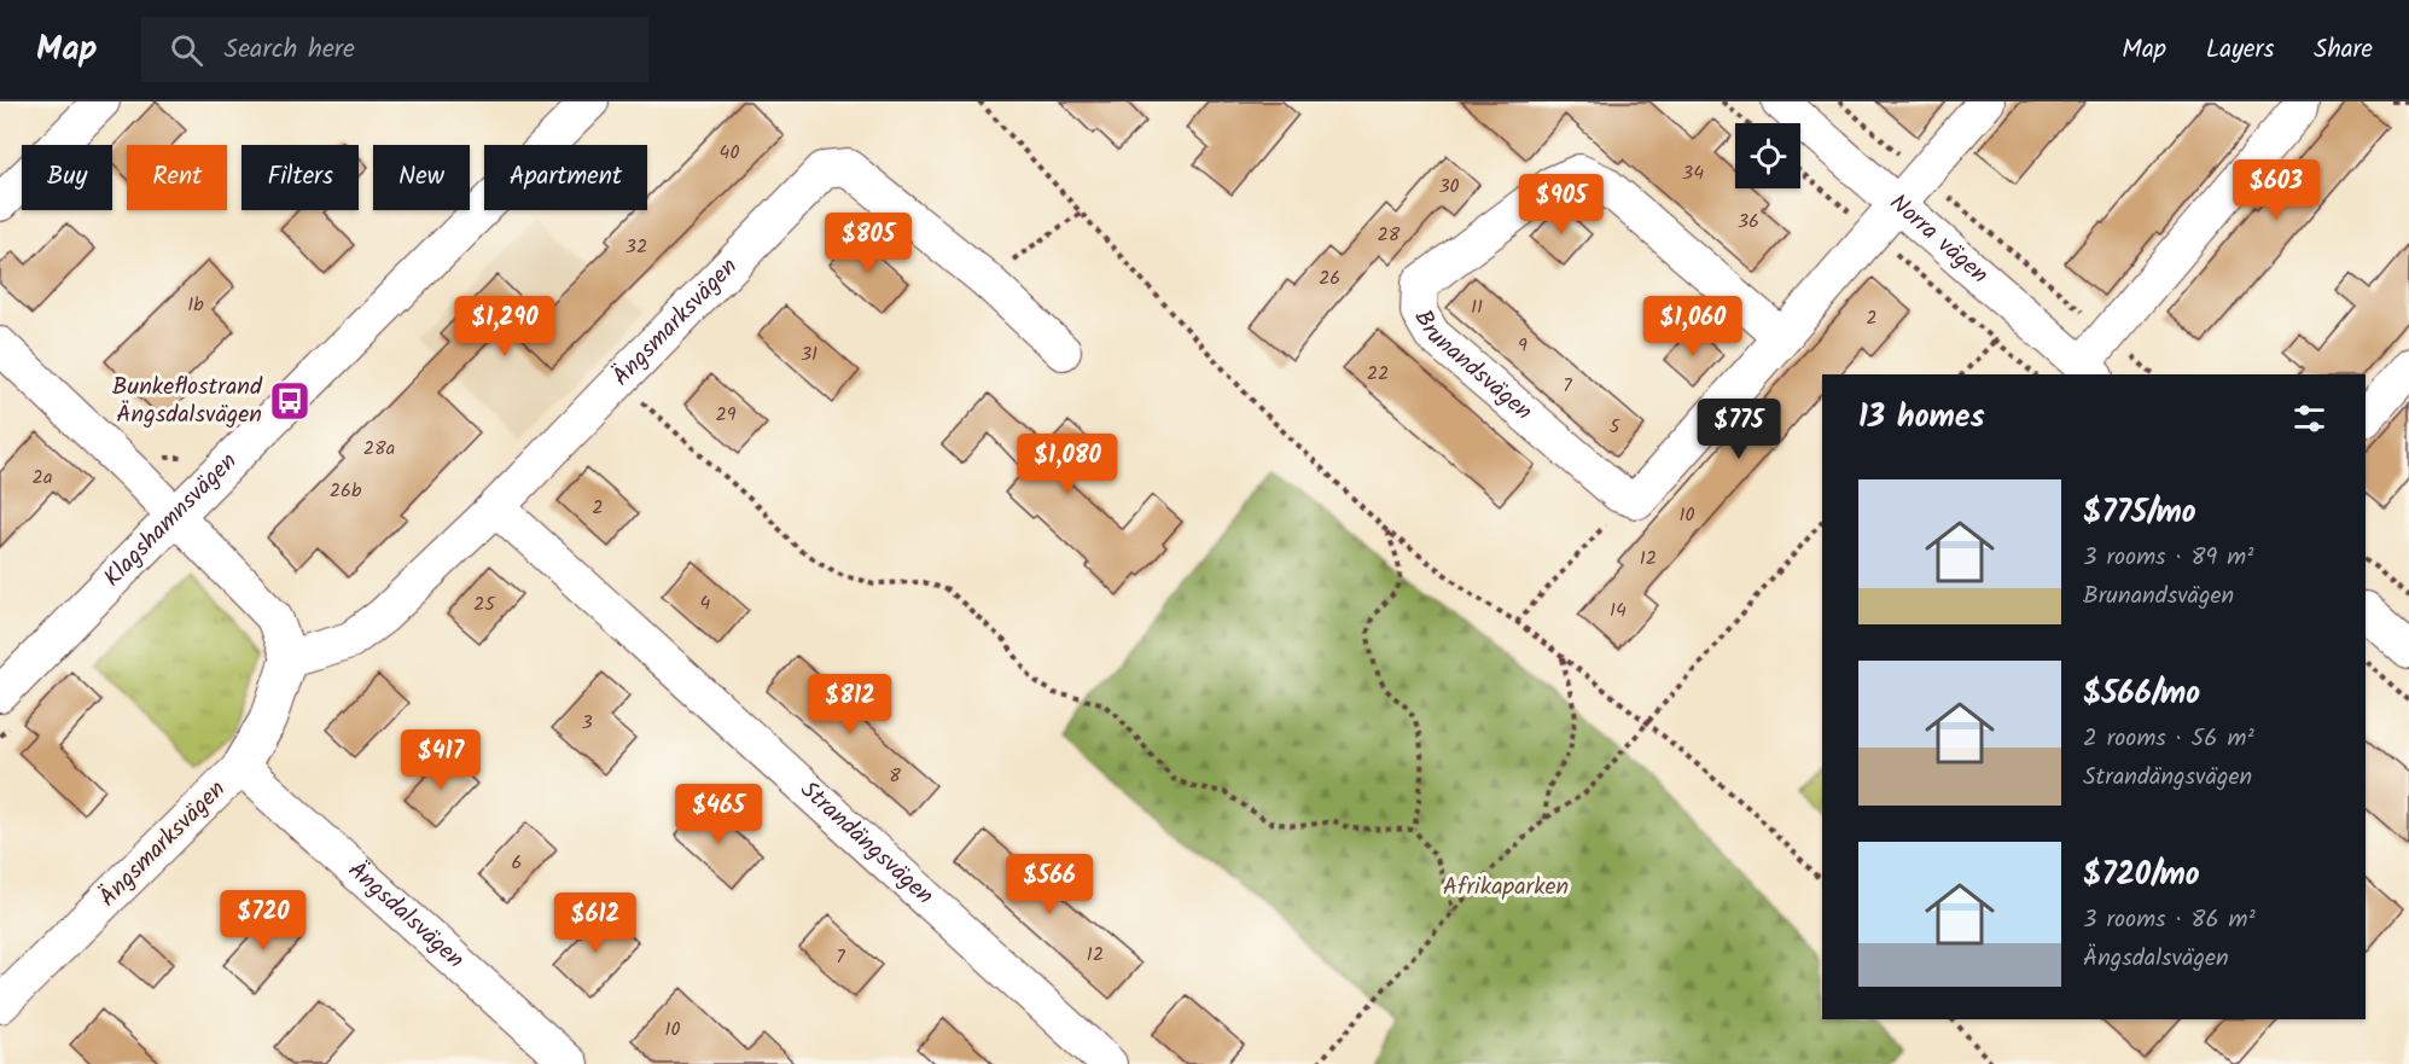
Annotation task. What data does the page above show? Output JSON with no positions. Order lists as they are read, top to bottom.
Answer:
{
  "streets": {
    "street": [
      "Norra vägen",
      "Ängsmarksvägen",
      "Brunandsvägen",
      "Klagshamnsvägen",
      "Strandängsvägen",
      "Ängsdalsvägen"
    ]
  },
  "crossings": [
    ["Ängsmarksvägen", "Strandängsvägen"],
    ["Ängsmarksvägen", "Ängsdalsvägen"]
  ],
  "parks": ["Afrikaparken"],
  "places": {
    "bus stop": ["Bunkeflostrand Ängsdalsvägen"]
  },
  "house_numbers": [
    "40",
    "34",
    "30",
    "36",
    "28",
    "32",
    "26",
    "1b",
    "11",
    "2",
    "9",
    "31",
    "22",
    "7",
    "29",
    "5",
    "28a",
    "2a",
    "26b",
    "2",
    "10",
    "12",
    "4",
    "25",
    "14",
    "3",
    "8",
    "6",
    "12",
    "7",
    "10"
  ],
  "page": {
    "header": "Map",
    "search": "Search here",
    "nav": ["Map", "Layers", "Share"],
    "chip": [
      "Buy",
      "Rent",
      "Filters",
      "New",
      "Apartment"
    ],
    "price": [
      "$603",
      "$905",
      "$805",
      "$1,290",
      "$1,060",
      "$775",
      "$1,080",
      "$812",
      "$417",
      "$465",
      "$566",
      "$720",
      "$612"
    ],
    "heading": "13 homes",
    "list": [
      {
        "name": "$775/mo",
        "note": "3 rooms · 89 m² · Brunandsvägen"
      },
      {
        "name": "$566/mo",
        "note": "2 rooms · 56 m² · Strandängsvägen"
      },
      {
        "name": "$720/mo",
        "note": "3 rooms · 86 m² · Ängsdalsvägen"
      }
    ]
  }
}
